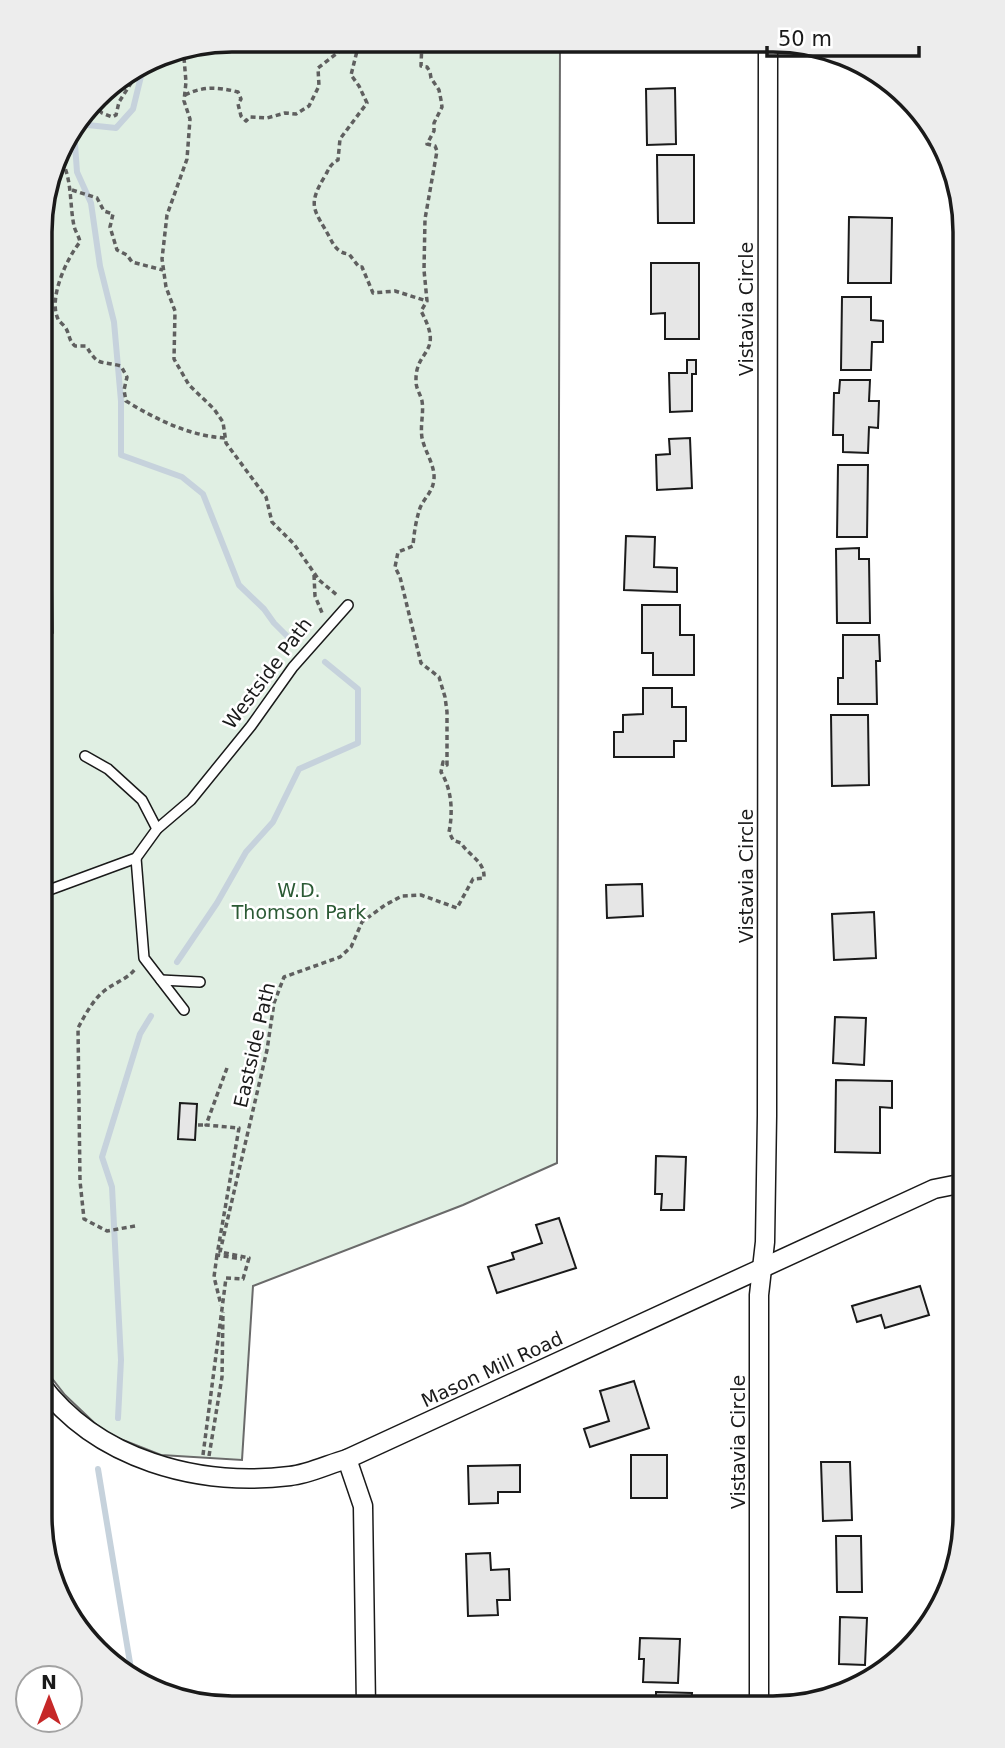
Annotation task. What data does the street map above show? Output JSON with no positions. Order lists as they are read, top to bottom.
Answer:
{
  "streets": {
    "street": ["Vistavia Circle", "Mason Mill Road"],
    "lane": ["Westside Path"],
    "path": ["Eastside Path"]
  },
  "crossings": [
    ["Vistavia Circle", "Mason Mill Road"]
  ],
  "parks": ["W.D. Thomson Park"],
  "scale_bar": "50 m",
  "north": "top"
}
